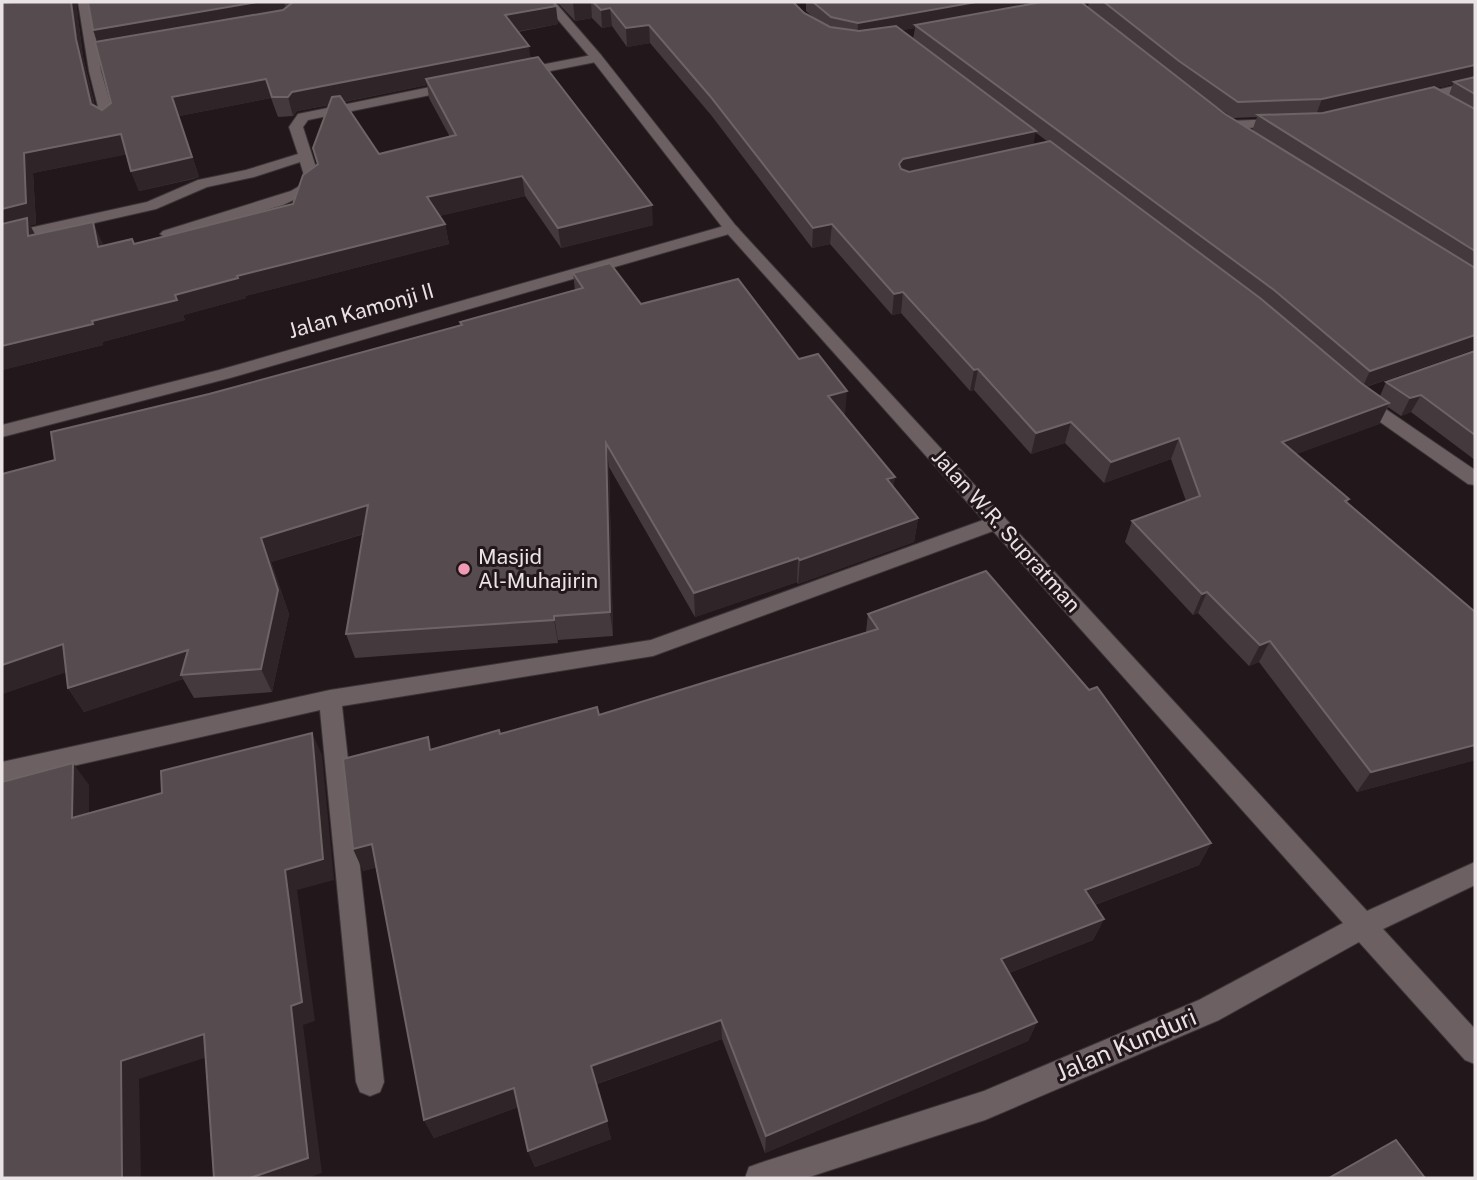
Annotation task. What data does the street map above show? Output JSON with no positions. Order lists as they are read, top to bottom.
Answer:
{
  "streets": {
    "street": ["Jalan Kamonji II", "Jalan W.R. Supratman", "Jalan Kunduri"]
  },
  "crossings": [
    ["Jalan Kamonji II", "Jalan W.R. Supratman"],
    ["Jalan W.R. Supratman", "Jalan Kunduri"]
  ],
  "places": ["Masjid Al-Muhajirin"]
}
